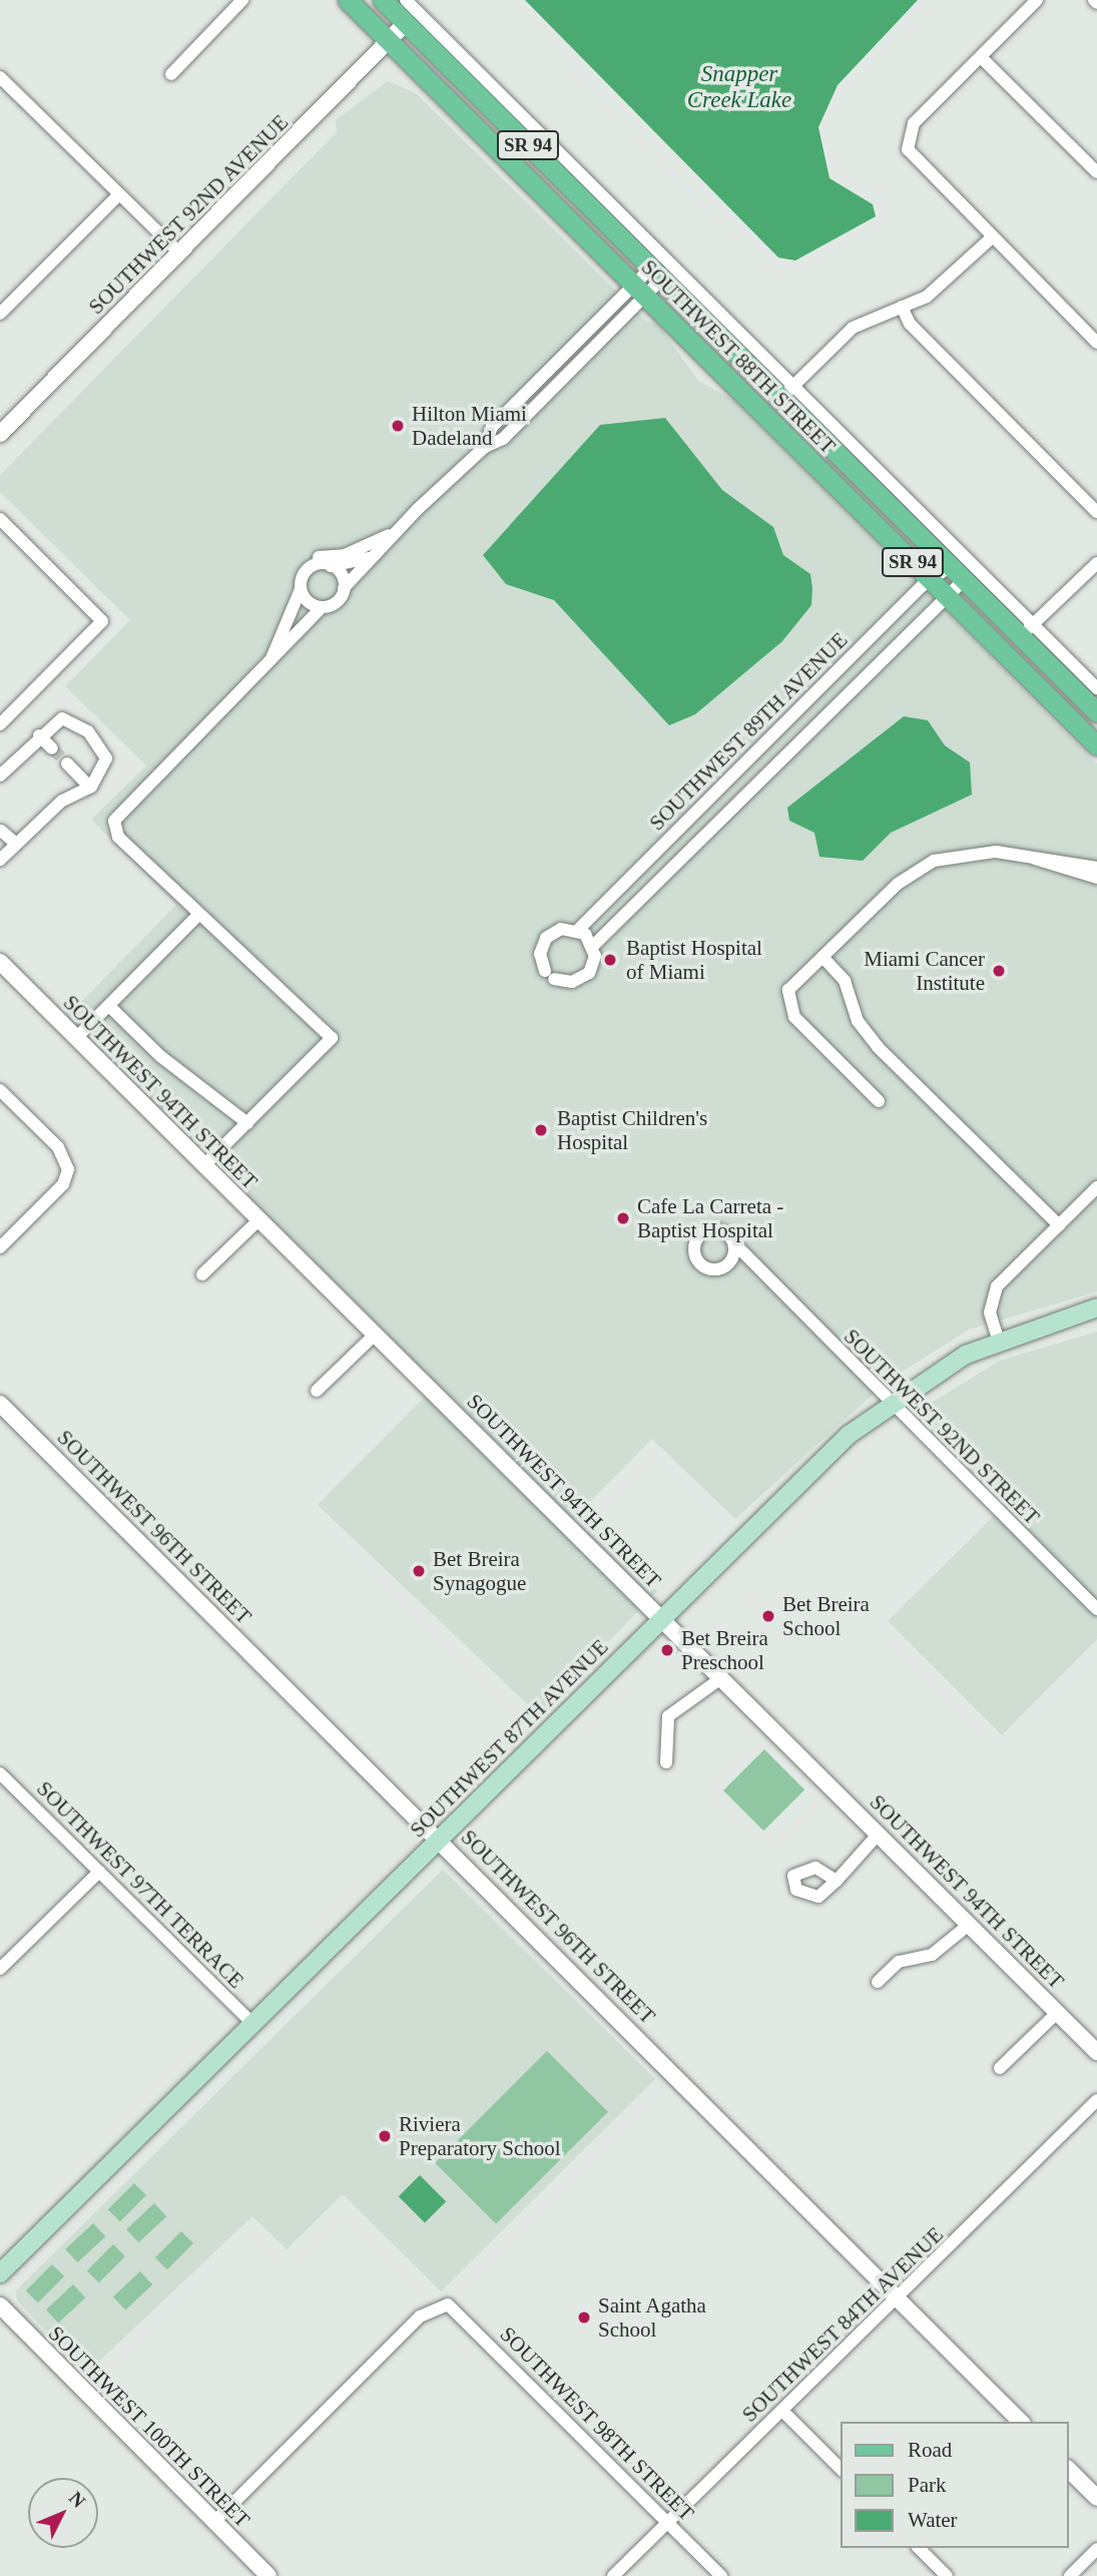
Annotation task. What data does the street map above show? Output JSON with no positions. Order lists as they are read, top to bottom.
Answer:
{
  "streets": {
    "main road": ["SR 94", "SOUTHWEST 88TH STREET", "SOUTHWEST 87TH AVENUE"],
    "street": [
      "SOUTHWEST 92ND AVENUE",
      "SOUTHWEST 89TH AVENUE",
      "SOUTHWEST 94TH STREET",
      "SOUTHWEST 92ND STREET",
      "SOUTHWEST 96TH STREET",
      "SOUTHWEST 97TH TERRACE",
      "SOUTHWEST 84TH AVENUE",
      "SOUTHWEST 98TH STREET",
      "SOUTHWEST 100TH STREET"
    ]
  },
  "crossings": [
    ["SOUTHWEST 92ND AVENUE", "SOUTHWEST 88TH STREET"],
    ["SOUTHWEST 88TH STREET", "SOUTHWEST 89TH AVENUE"],
    ["SOUTHWEST 94TH STREET", "SOUTHWEST 87TH AVENUE"],
    ["SOUTHWEST 92ND STREET", "SOUTHWEST 87TH AVENUE"],
    ["SOUTHWEST 96TH STREET", "SOUTHWEST 87TH AVENUE"],
    ["SOUTHWEST 96TH STREET", "SOUTHWEST 84TH AVENUE"],
    ["SOUTHWEST 87TH AVENUE", "SOUTHWEST 97TH TERRACE"],
    ["SOUTHWEST 84TH AVENUE", "SOUTHWEST 98TH STREET"],
    ["SOUTHWEST 98TH STREET", "SOUTHWEST 100TH STREET"]
  ],
  "water": ["Snapper Creek Lake"],
  "places": [
    "Hilton Miami Dadeland",
    "Baptist Hospital of Miami",
    "Miami Cancer Institute",
    "Baptist Children's Hospital",
    "Cafe La Carreta - Baptist Hospital",
    "Bet Breira Synagogue",
    "Bet Breira School",
    "Bet Breira Preschool",
    "Riviera Preparatory School",
    "Saint Agatha School"
  ],
  "legend": ["Road", "Park", "Water"],
  "north": "top right"
}
